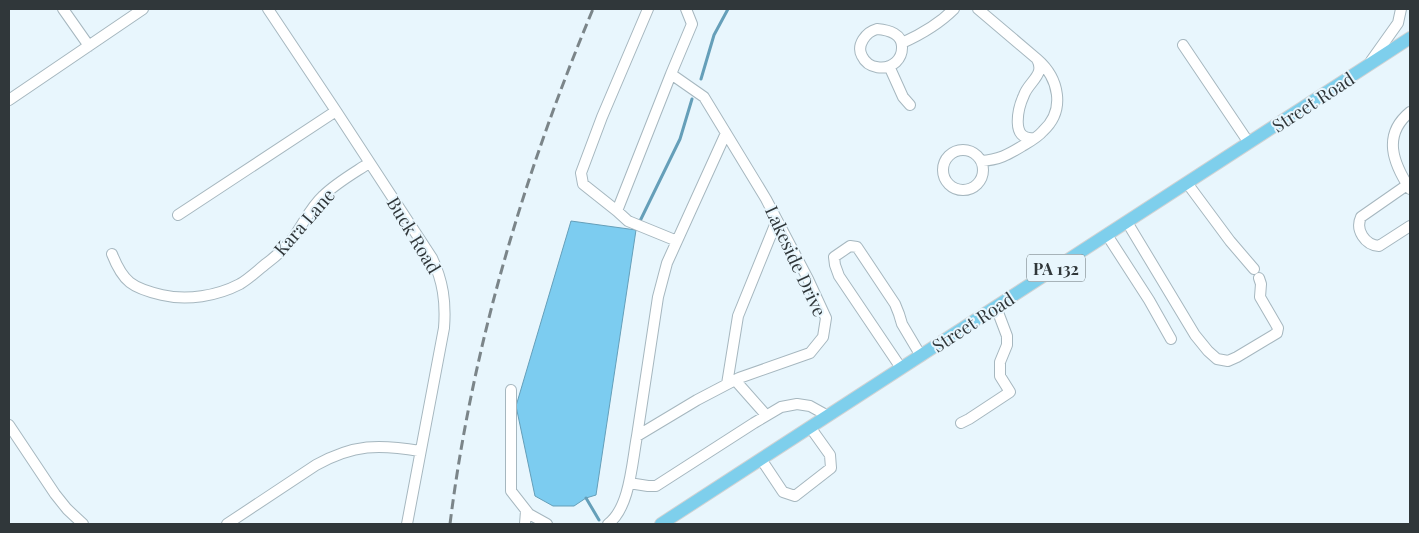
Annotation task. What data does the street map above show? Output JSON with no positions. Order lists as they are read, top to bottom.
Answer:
{
  "streets": {
    "main road": ["Street Road", "PA 132"],
    "street": ["Kara Lane", "Buck Road", "Lakeside Drive"]
  },
  "crossings": [
    ["Kara Lane", "Buck Road"]
  ]
}
